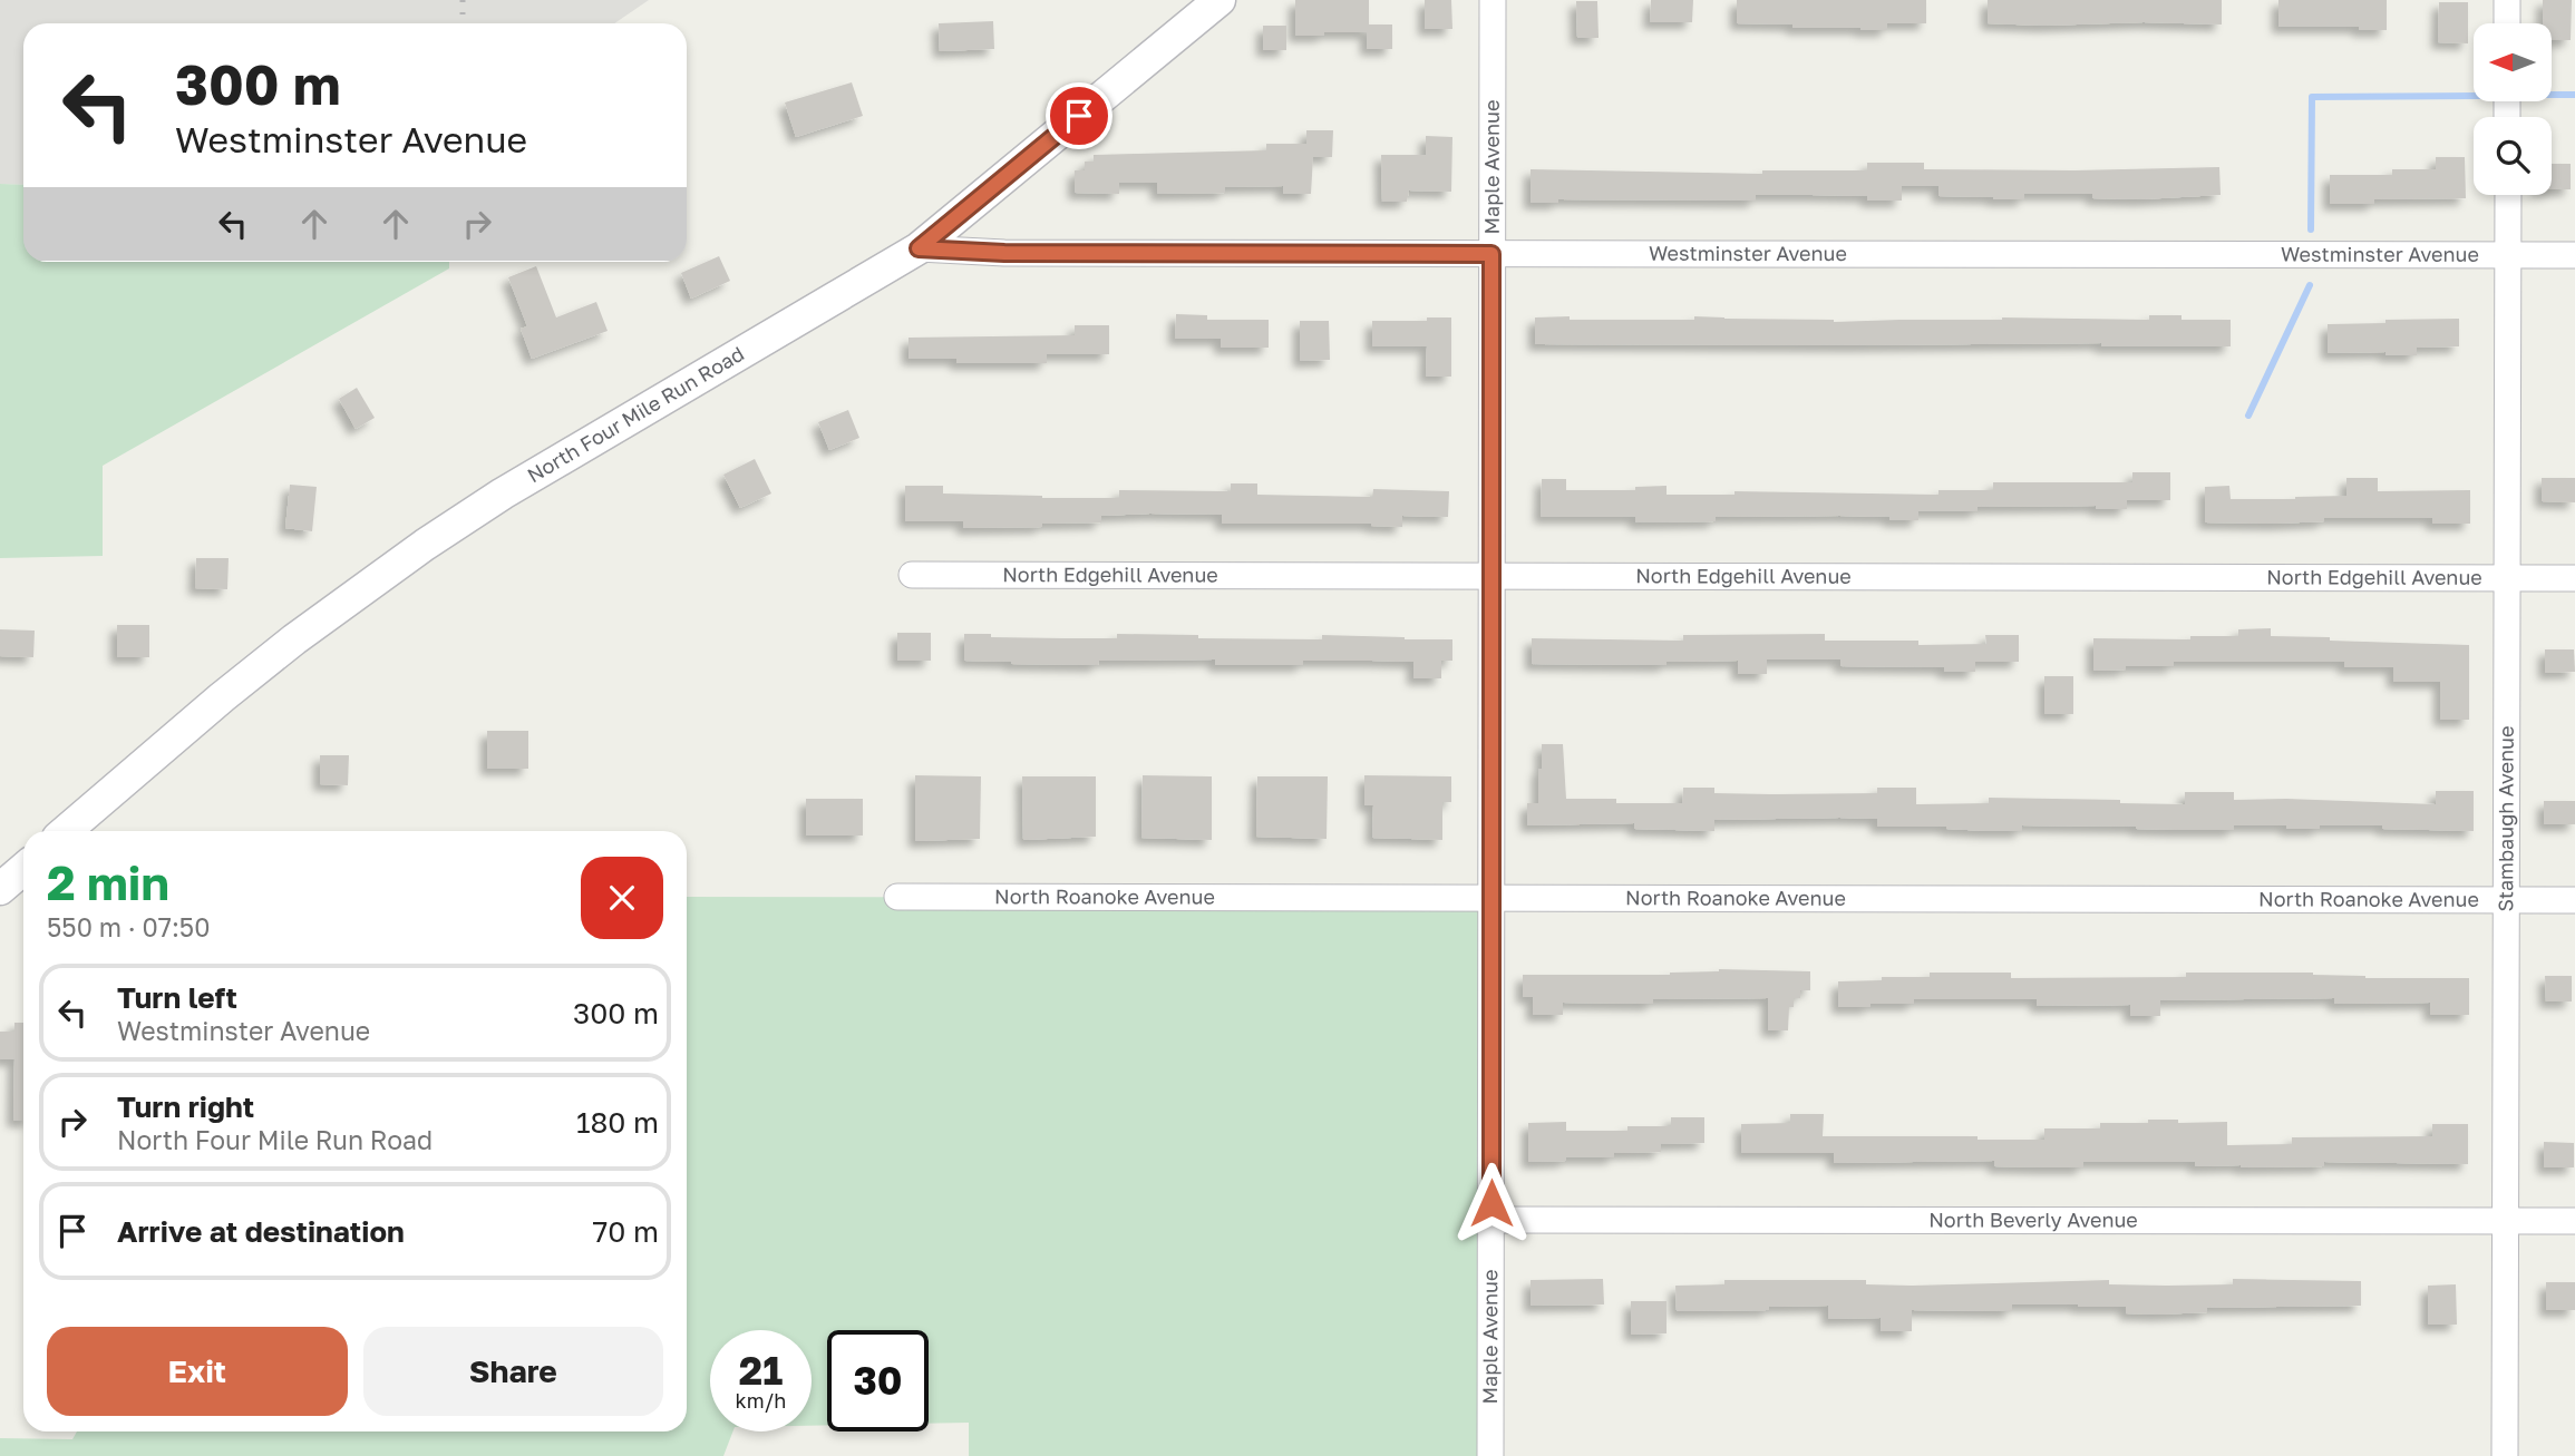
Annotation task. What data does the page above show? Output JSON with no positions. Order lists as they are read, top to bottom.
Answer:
{
  "streets": {
    "street": [
      "Maple Avenue",
      "Westminster Avenue",
      "North Four Mile Run Road",
      "North Edgehill Avenue",
      "Stambaugh Avenue",
      "North Roanoke Avenue",
      "North Beverly Avenue"
    ]
  },
  "crossings": [
    ["Maple Avenue", "Westminster Avenue"],
    ["Maple Avenue", "North Edgehill Avenue"],
    ["Maple Avenue", "North Roanoke Avenue"],
    ["Maple Avenue", "North Beverly Avenue"],
    ["Westminster Avenue", "North Four Mile Run Road"],
    ["Westminster Avenue", "Stambaugh Avenue"],
    ["North Edgehill Avenue", "Stambaugh Avenue"],
    ["Stambaugh Avenue", "North Roanoke Avenue"],
    ["Stambaugh Avenue", "North Beverly Avenue"]
  ],
  "north": "left",
  "page": {
    "turn": ["300 m", "Westminster Avenue"],
    "heading": ["2 min", "550 m · 07:50"],
    "list": [
      {
        "name": "Turn left",
        "note": "Westminster Avenue",
        "value": "300 m"
      },
      {
        "name": "Turn right",
        "note": "North Four Mile Run Road",
        "value": "180 m"
      },
      {
        "name": "Arrive at destination",
        "value": "70 m"
      }
    ],
    "buttons": ["Exit", "Share"],
    "speed": "21 km/h",
    "limit": "30"
  }
}
